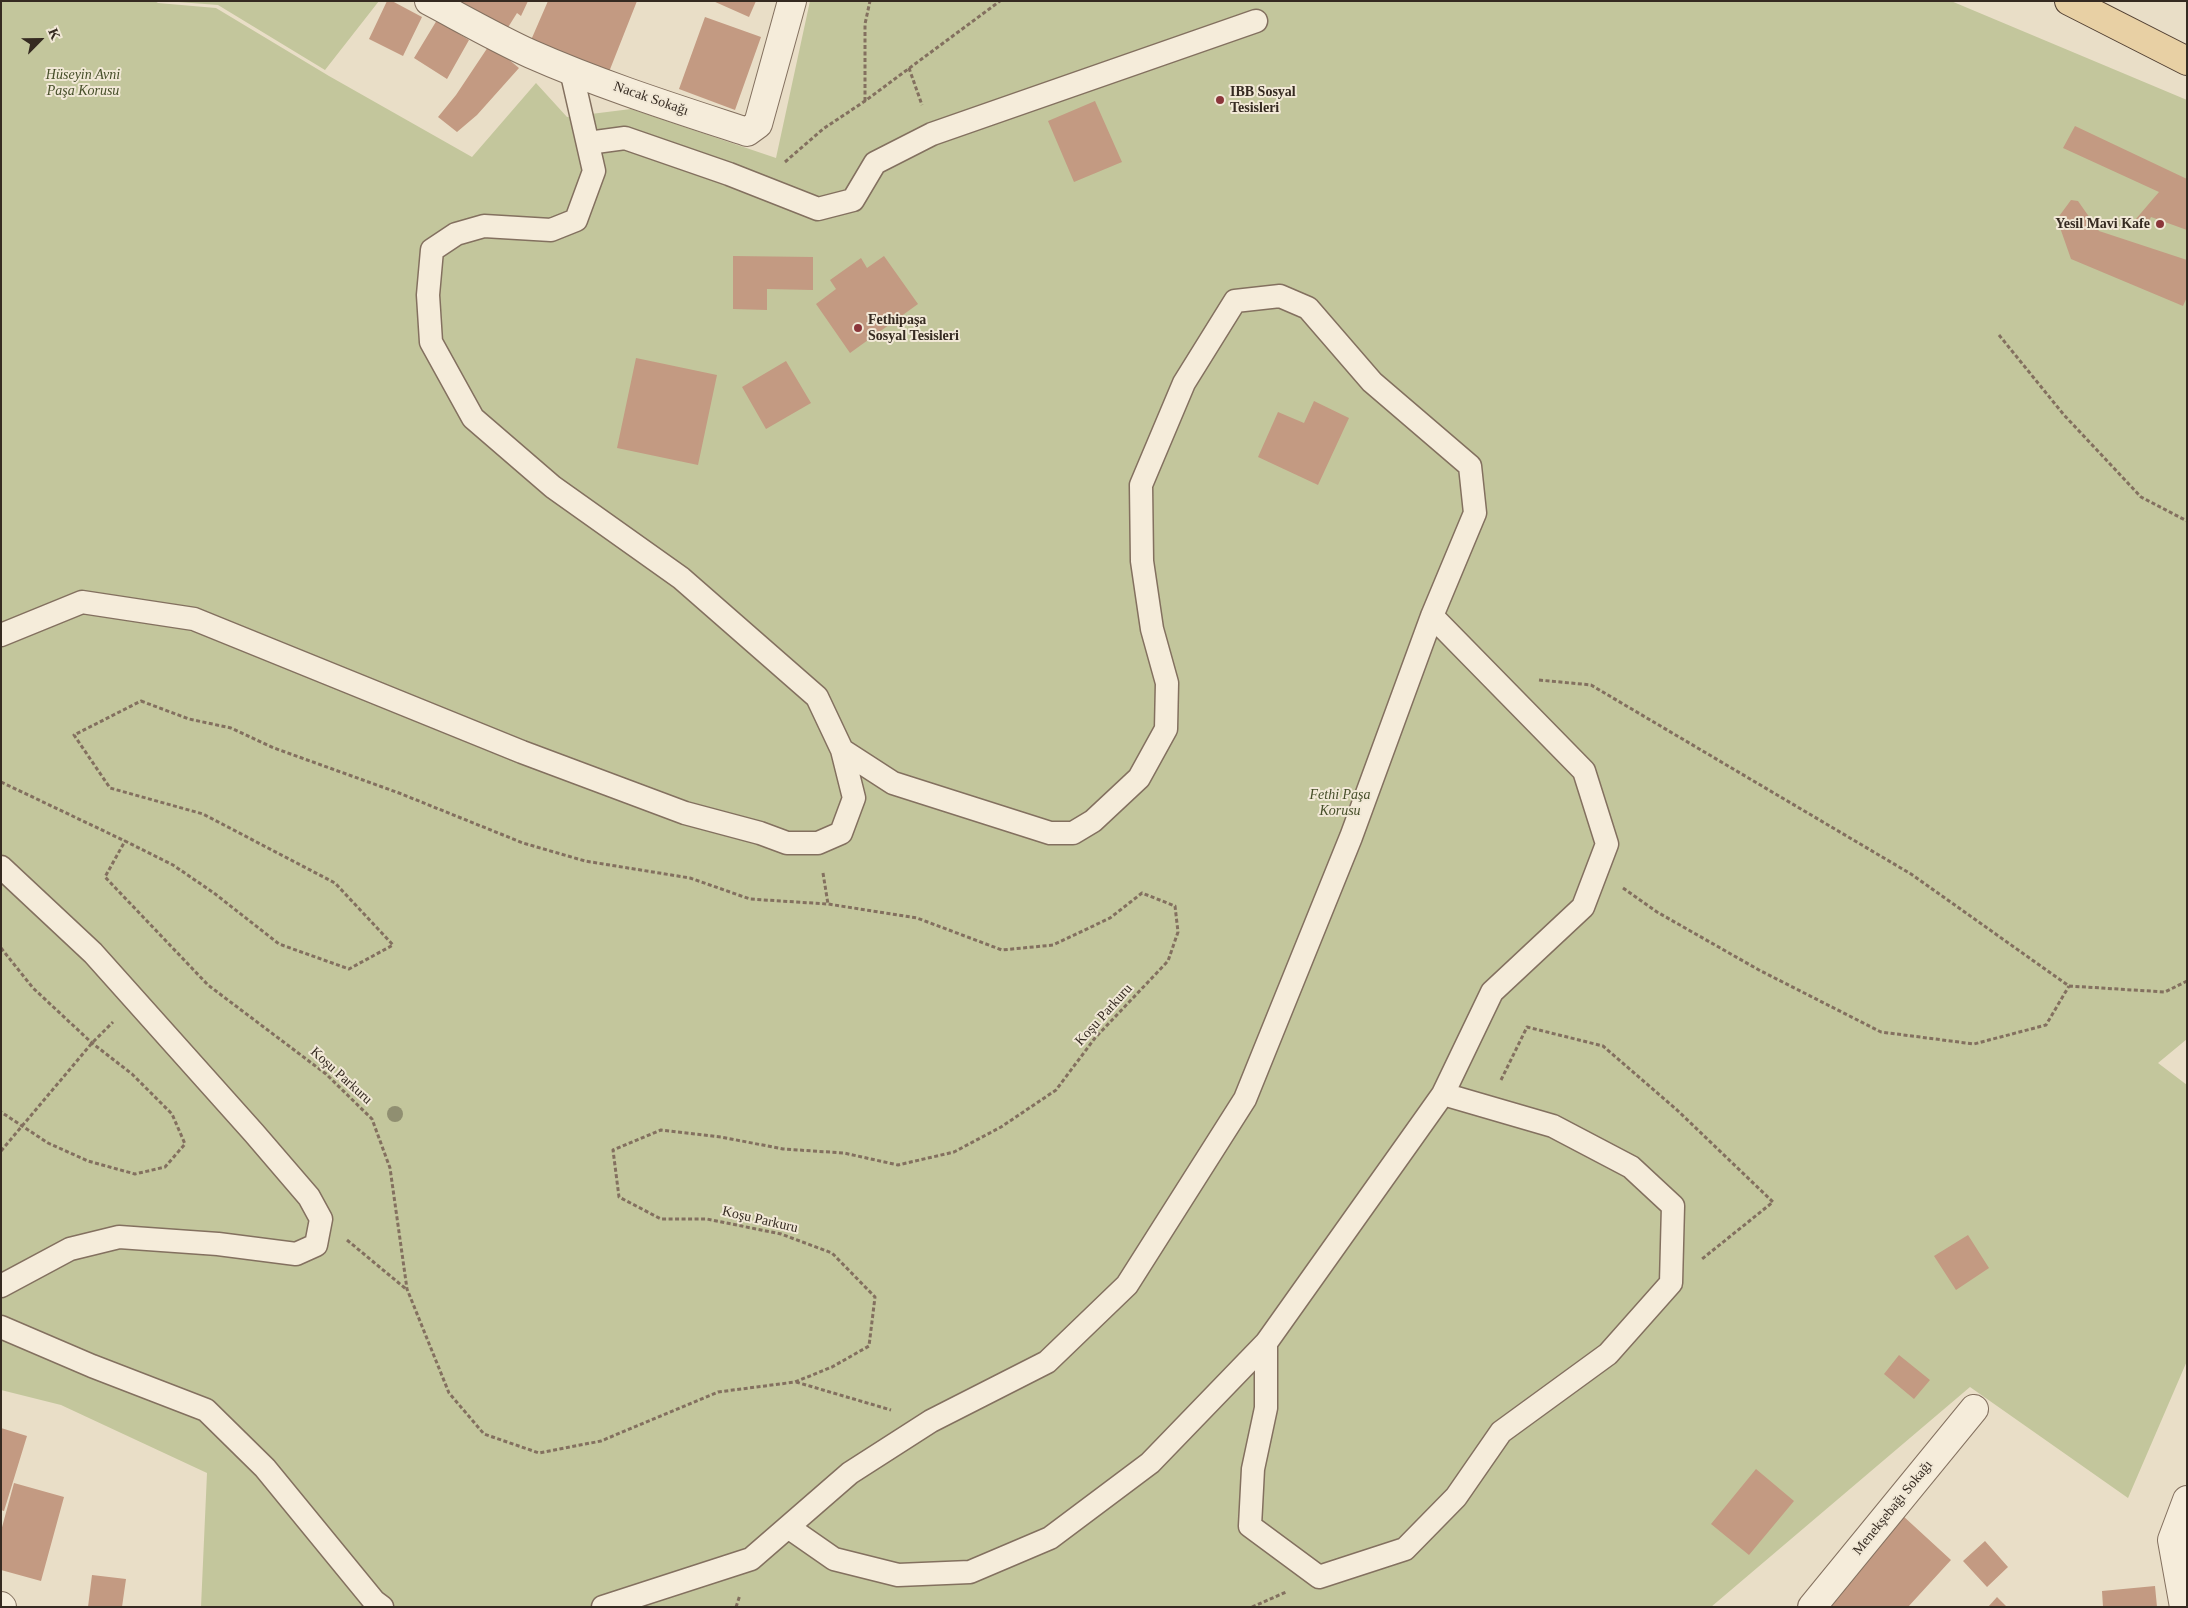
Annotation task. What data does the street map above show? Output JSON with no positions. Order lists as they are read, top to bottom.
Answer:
{
  "streets": {
    "street": ["Nacak Sokağı", "Menekşebağı Sokağı"],
    "path": ["Koşu Parkuru"]
  },
  "parks": ["Hüseyin Avni Paşa Korusu", "Fethi Paşa Korusu"],
  "places": ["IBB Sosyal Tesisleri", "Yesil Mavi Kafe", "Fethipaşa Sosyal Tesisleri"],
  "north": "top right"
}
